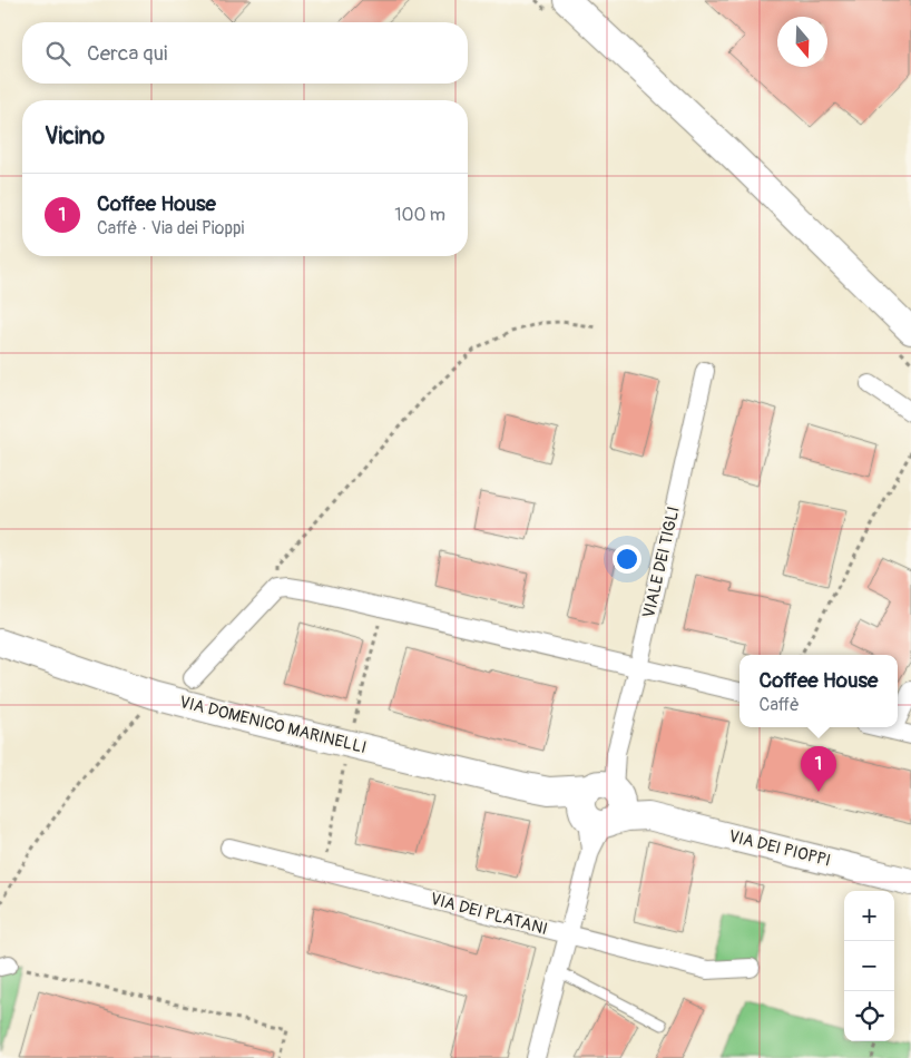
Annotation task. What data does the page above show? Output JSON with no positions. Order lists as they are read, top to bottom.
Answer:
{
  "streets": {
    "street": [
      "VIALE DEI TIGLI",
      "VIA DOMENICO MARINELLI",
      "VIA DEI PIOPPI",
      "VIA DEI PLATANI"
    ]
  },
  "crossings": [
    ["VIALE DEI TIGLI", "VIA DOMENICO MARINELLI"],
    ["VIALE DEI TIGLI", "VIA DEI PIOPPI"],
    ["VIALE DEI TIGLI", "VIA DEI PLATANI"],
    ["VIA DOMENICO MARINELLI", "VIA DEI PIOPPI"]
  ],
  "north": "bottom",
  "page": {
    "search": "Cerca qui",
    "heading": "Vicino",
    "list": [
      {
        "mark": "1",
        "name": "Coffee House",
        "note": "Caffè · Via dei Pioppi",
        "value": "100 m"
      }
    ],
    "popup": ["Coffee House", "Caffè"],
    "pins": "1",
    "map_buttons": ["+", "−"]
  }
}
